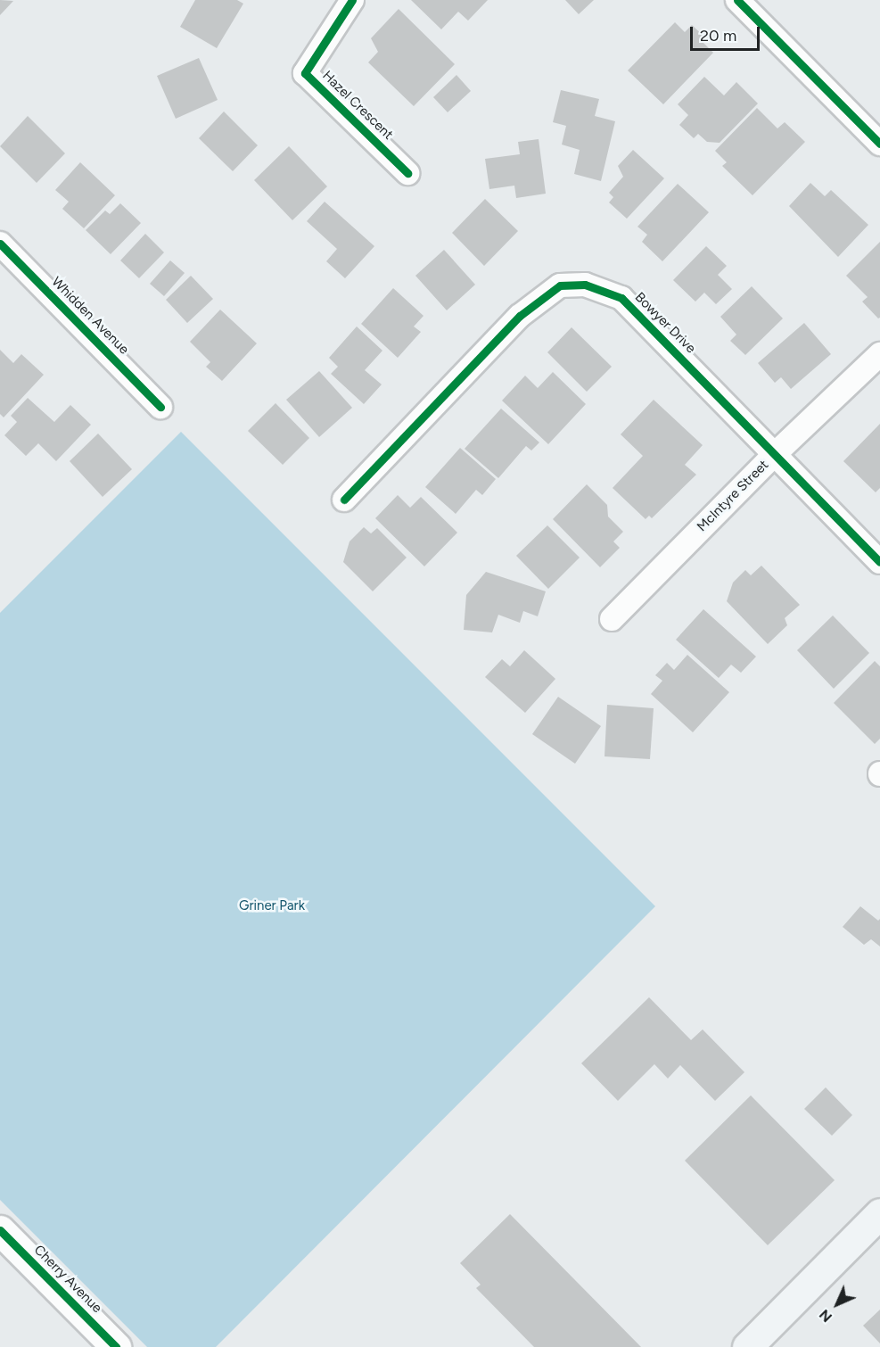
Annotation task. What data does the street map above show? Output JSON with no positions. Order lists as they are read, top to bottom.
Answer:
{
  "streets": {
    "street": [
      "Hazel Crescent",
      "Whidden Avenue",
      "Bowyer Drive",
      "McIntyre Street",
      "Cherry Avenue"
    ]
  },
  "crossings": [
    ["Bowyer Drive", "McIntyre Street"]
  ],
  "parks": ["Griner Park"],
  "scale_bar": "20 m",
  "north": "bottom left"
}
